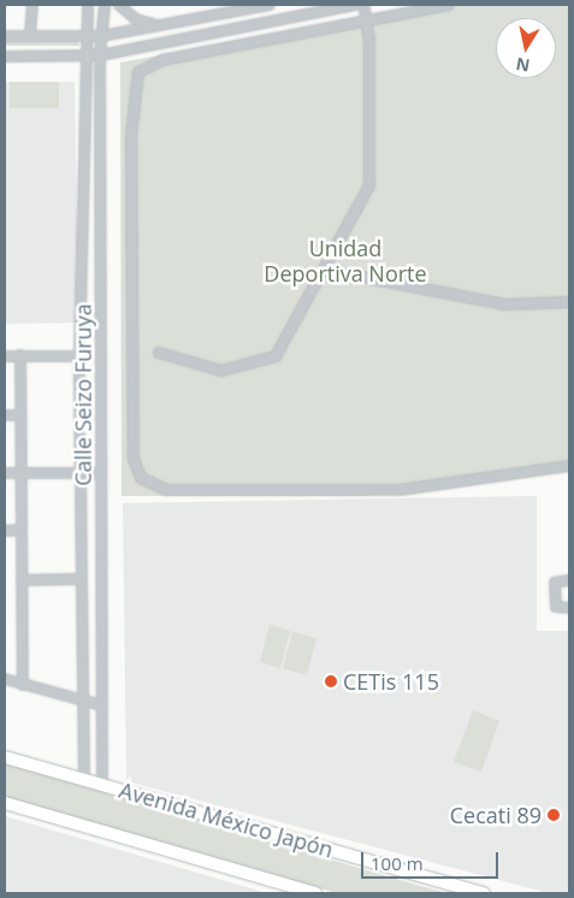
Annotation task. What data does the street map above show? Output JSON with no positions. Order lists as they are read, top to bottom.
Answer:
{
  "streets": {
    "main road": ["Avenida México Japón"],
    "street": ["Calle Seizo Furuya"]
  },
  "crossings": [
    ["Calle Seizo Furuya", "Avenida México Japón"]
  ],
  "parks": ["Unidad Deportiva Norte"],
  "places": ["CETis 115", "Cecati 89"],
  "scale_bar": "100 m",
  "north": "bottom"
}
